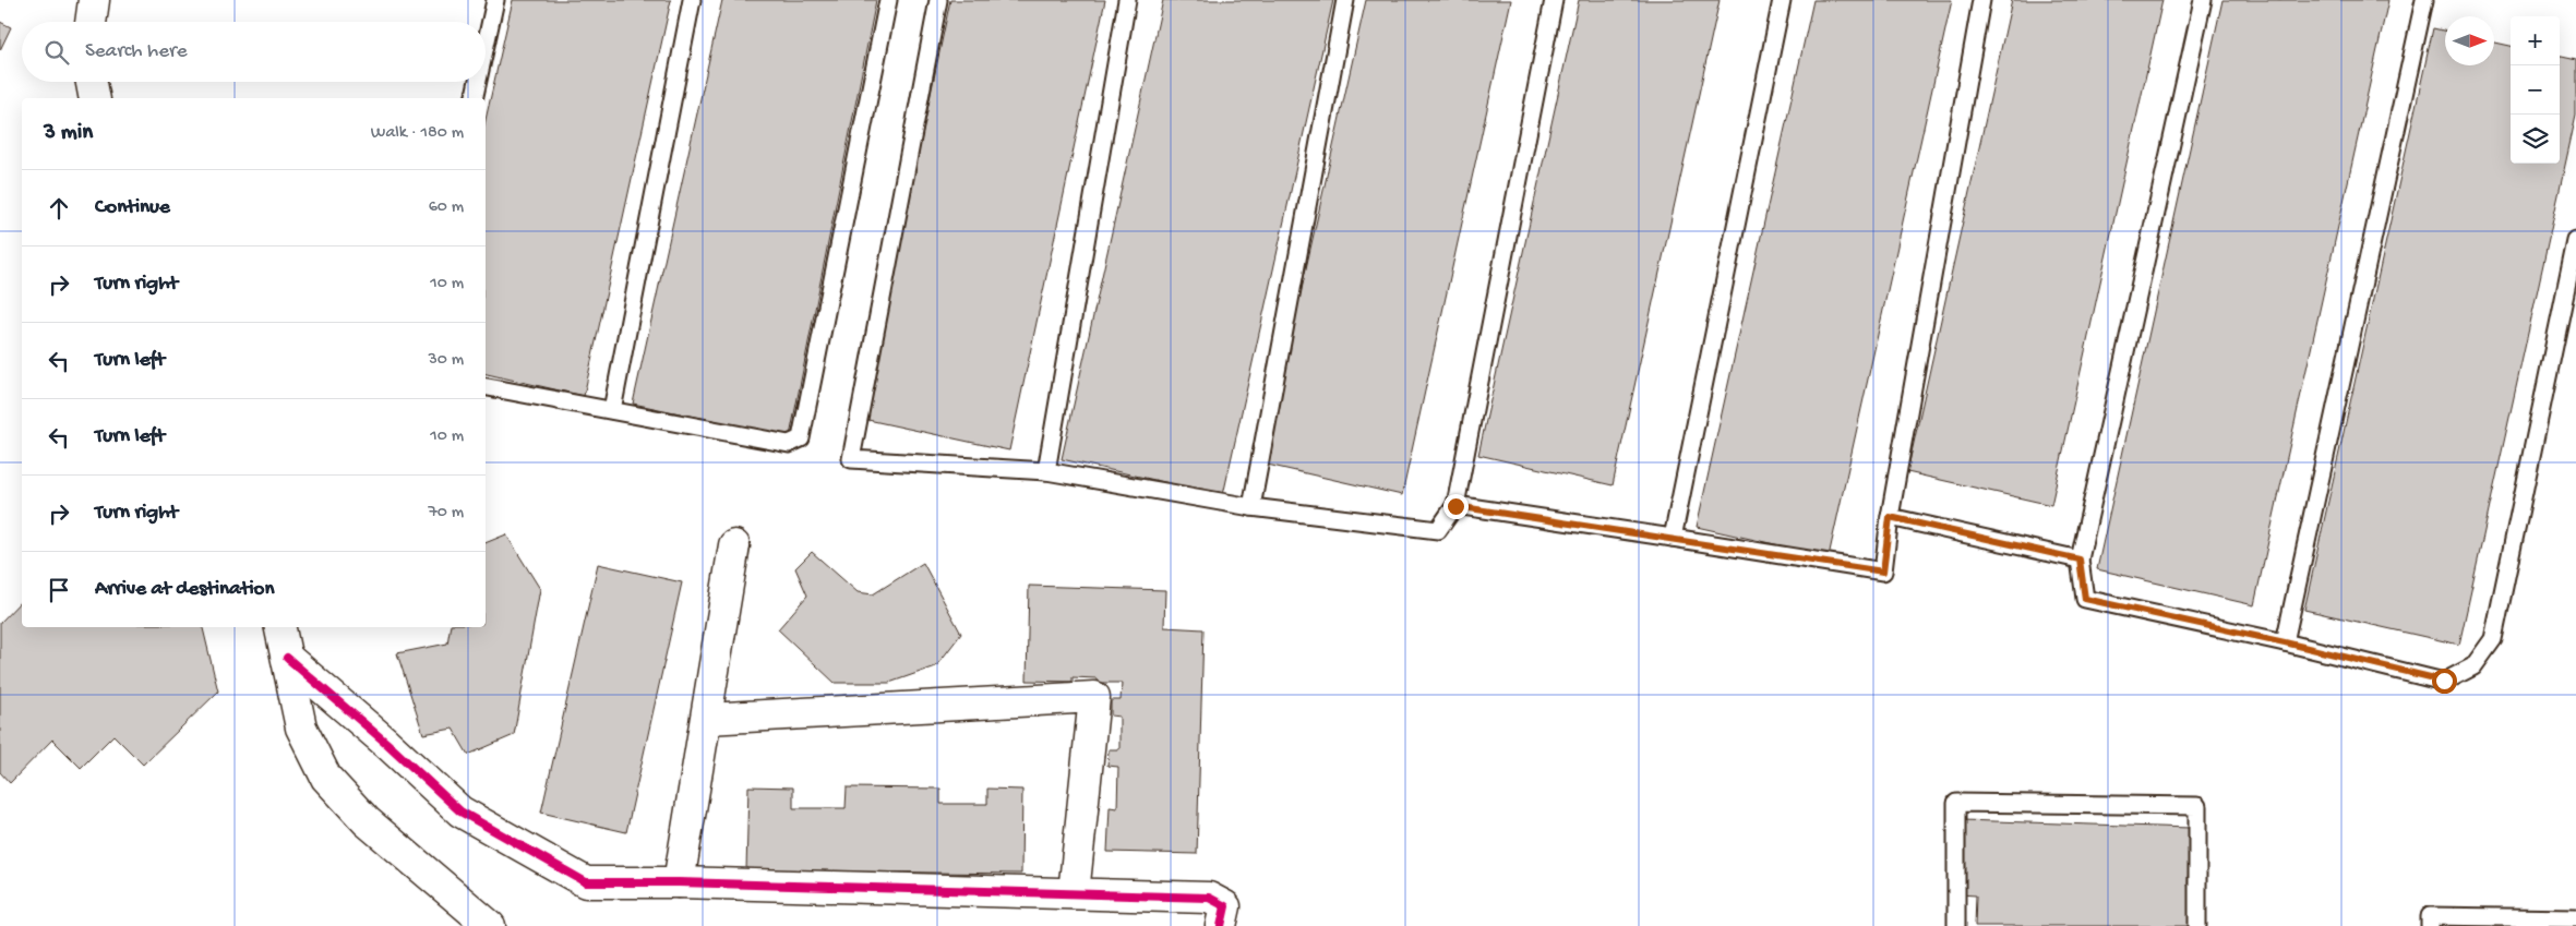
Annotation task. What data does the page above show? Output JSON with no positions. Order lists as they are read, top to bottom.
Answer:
{
  "north": "right",
  "page": {
    "map_buttons": ["+", "−"],
    "search": "Search here",
    "heading": ["3 min", "Walk · 180 m"],
    "list": [
      ["Continue", "60 m"],
      ["Turn right", "10 m"],
      ["Turn left", "30 m"],
      ["Turn left", "10 m"],
      ["Turn right", "70 m"],
      "Arrive at destination"
    ]
  }
}
